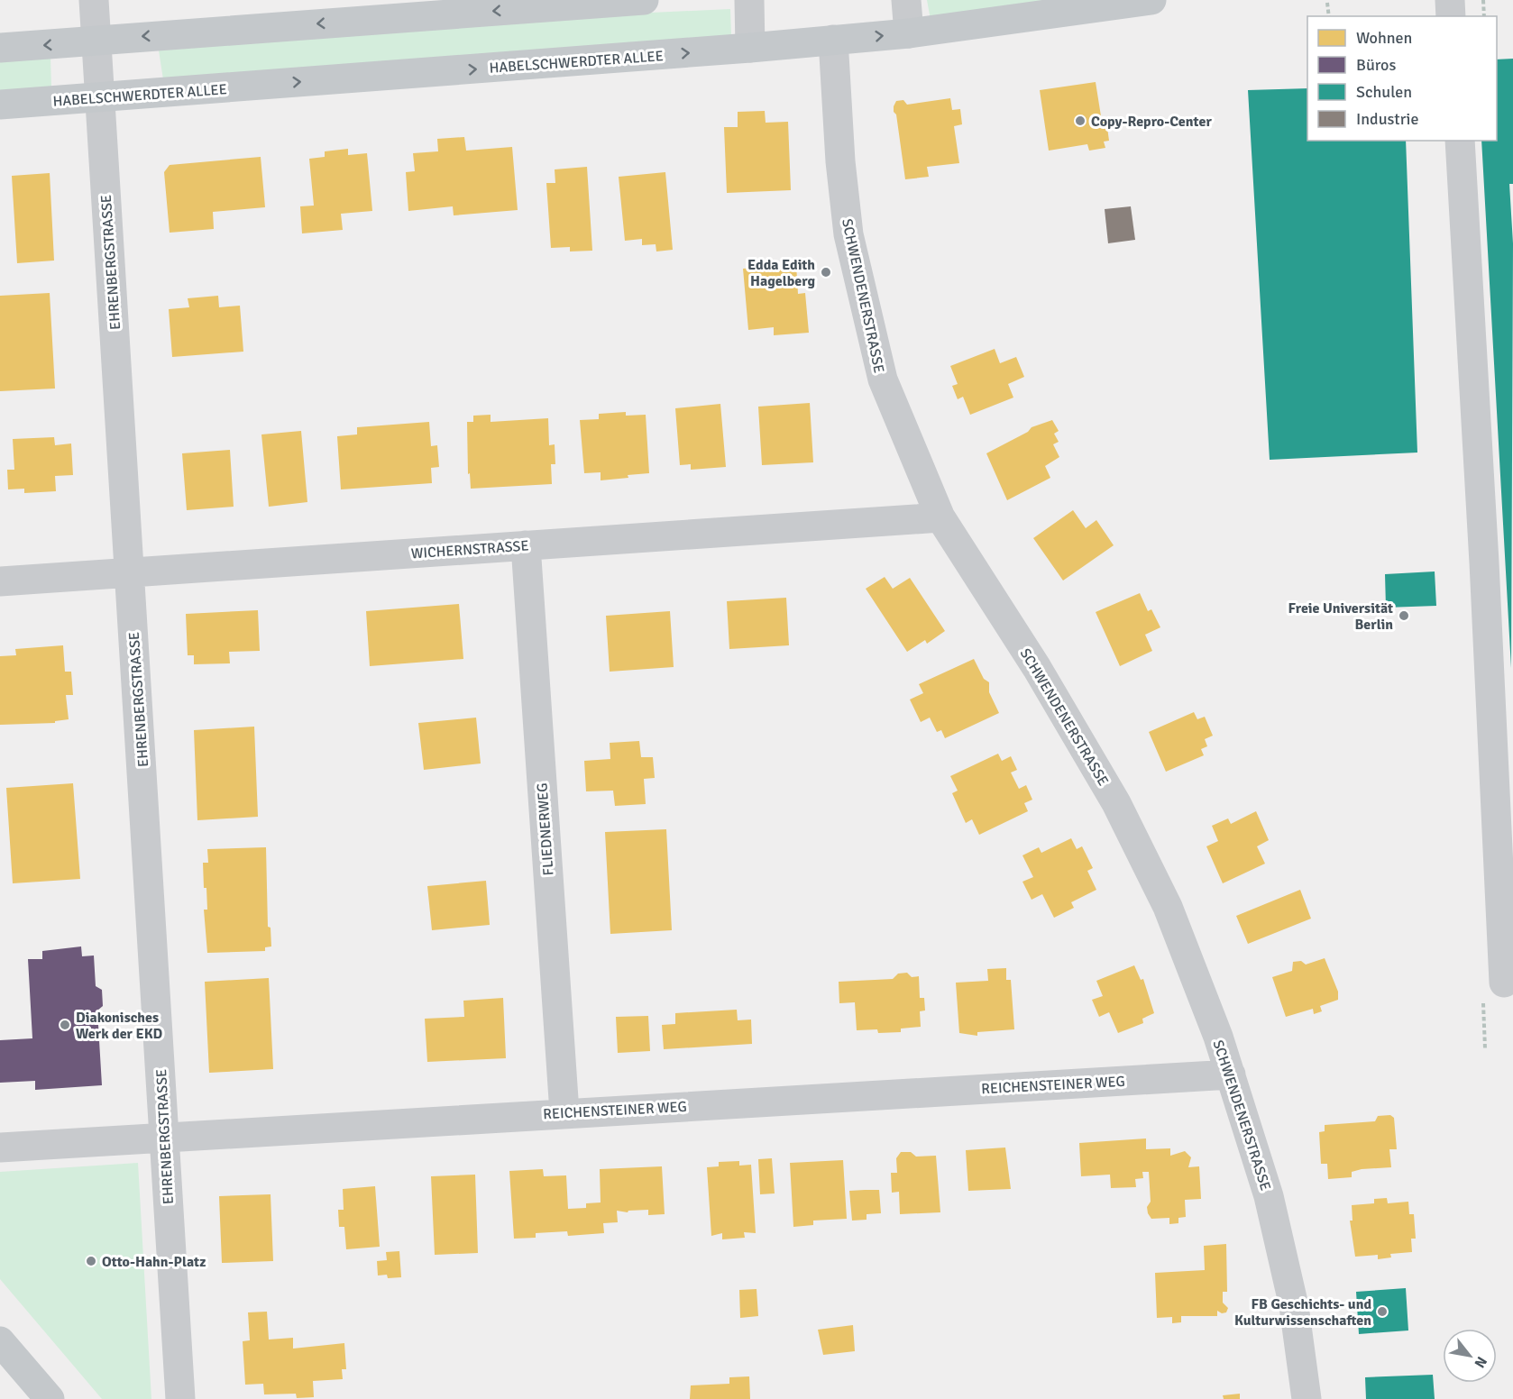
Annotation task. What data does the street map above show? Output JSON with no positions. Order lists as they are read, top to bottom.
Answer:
{
  "streets": {
    "main road": ["HABELSCHWERDTER ALLEE"],
    "street": [
      "EHRENBERGSTRASSE",
      "SCHWENDENERSTRASSE",
      "WICHERNSTRASSE",
      "FLIEDNERWEG",
      "REICHENSTEINER WEG"
    ]
  },
  "crossings": [
    ["HABELSCHWERDTER ALLEE", "EHRENBERGSTRASSE"],
    ["HABELSCHWERDTER ALLEE", "SCHWENDENERSTRASSE"],
    ["EHRENBERGSTRASSE", "WICHERNSTRASSE"],
    ["EHRENBERGSTRASSE", "REICHENSTEINER WEG"],
    ["SCHWENDENERSTRASSE", "WICHERNSTRASSE"],
    ["SCHWENDENERSTRASSE", "REICHENSTEINER WEG"],
    ["WICHERNSTRASSE", "FLIEDNERWEG"],
    ["FLIEDNERWEG", "REICHENSTEINER WEG"]
  ],
  "places": [
    "Copy-Repro-Center",
    "Edda Edith Hagelberg",
    "Freie Universität Berlin",
    "Diakonisches Werk der EKD",
    "Otto-Hahn-Platz",
    "FB Geschichts- und Kulturwissenschaften"
  ],
  "legend": [
    "Wohnen",
    "Büros",
    "Schulen",
    "Industrie"
  ],
  "north": "bottom right"
}
